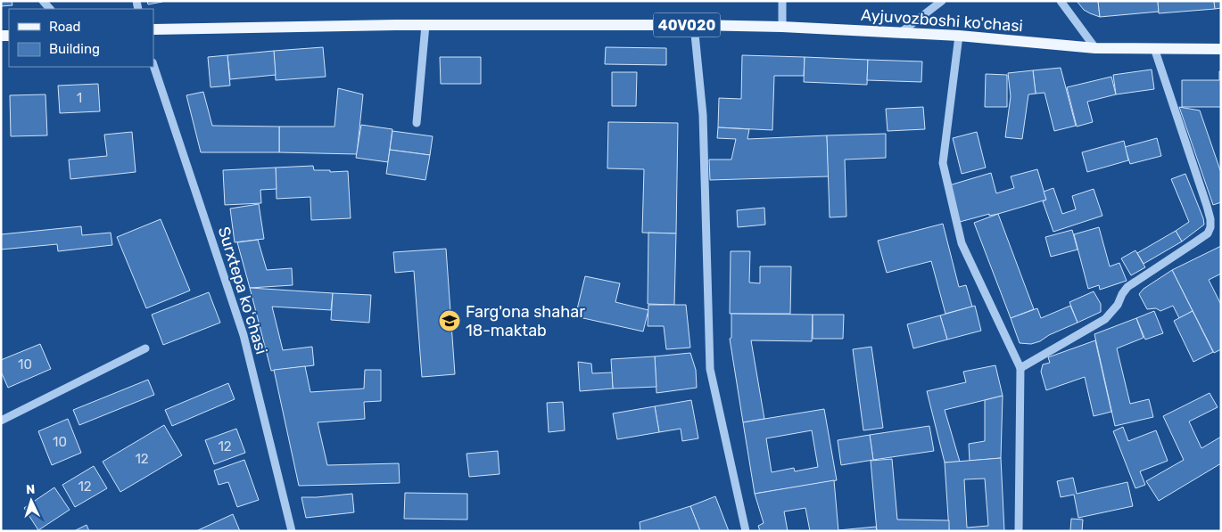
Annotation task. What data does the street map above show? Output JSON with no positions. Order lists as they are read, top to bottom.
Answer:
{
  "streets": {
    "main road": ["Ayjuvozboshi ko'chasi", "40V020"],
    "street": ["Surxtepa koʻchasi"]
  },
  "places": {
    "school or university": ["Farg'ona shahar 18-maktab"]
  },
  "house_numbers": [
    "1",
    "10",
    "10",
    "12",
    "12",
    "12"
  ],
  "legend": ["Road", "Building"],
  "north": "top"
}
